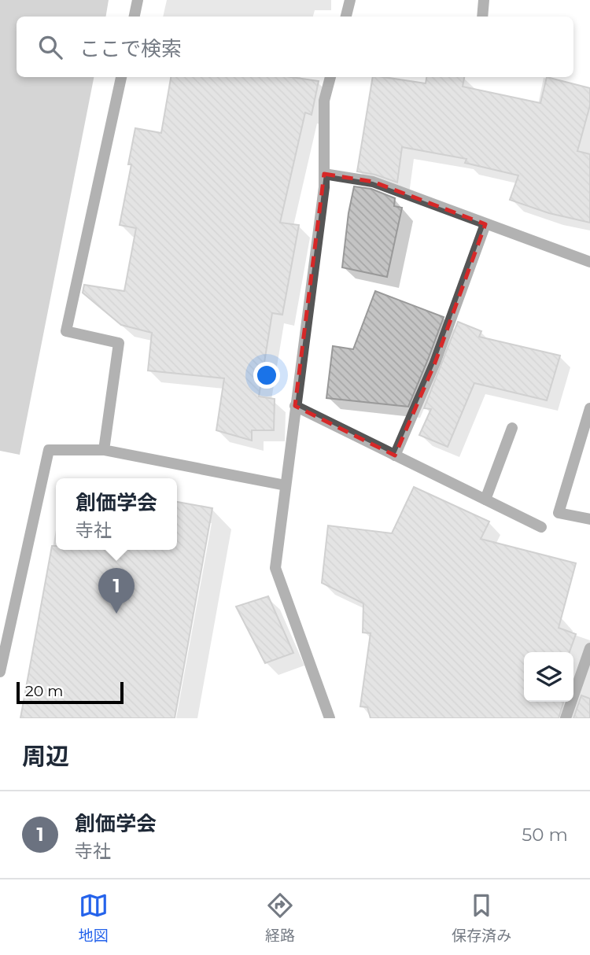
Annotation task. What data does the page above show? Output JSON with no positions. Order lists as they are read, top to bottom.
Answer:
{
  "scale_bar": "20 m",
  "page": {
    "search": "ここで検索",
    "popup": ["創価学会", "寺社"],
    "pins": "1",
    "scale": "20 m",
    "heading": "周辺",
    "list": [
      {
        "mark": "1",
        "name": "創価学会",
        "note": "寺社",
        "value": "50 m"
      }
    ],
    "nav": ["地図", "経路", "保存済み"]
  }
}
